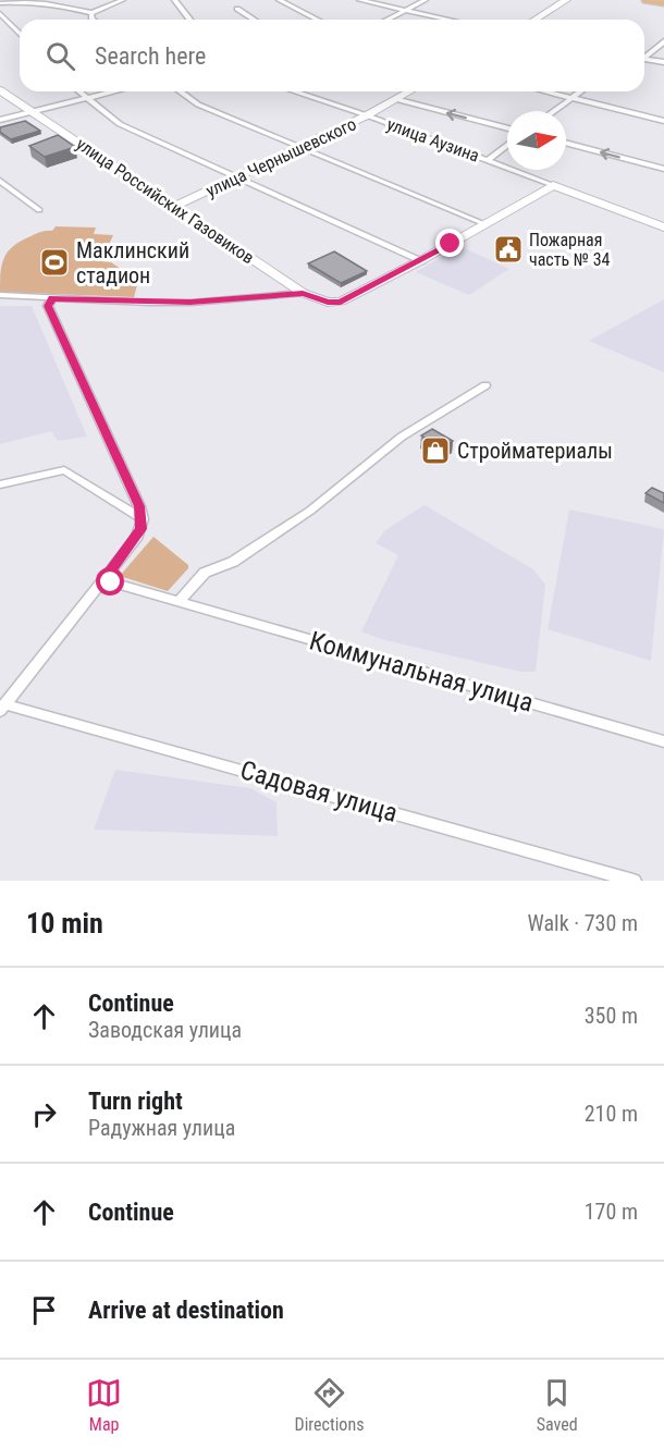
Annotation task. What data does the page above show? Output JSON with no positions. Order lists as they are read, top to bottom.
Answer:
{
  "streets": {
    "main road": ["улица Аузина", "улица Чернышевского", "улица Российских Газовиков"],
    "street": ["Коммунальная улица", "Садовая улица"]
  },
  "crossings": [
    ["улица Аузина", "улица Чернышевского"],
    ["улица Чернышевского", "улица Российских Газовиков"]
  ],
  "places": {
    "public building": ["Пожарная часть № 34"],
    "sports": ["Маклинский стадион"],
    "shop": ["Стройматериалы"]
  },
  "north": "right",
  "page": {
    "search": "Search here",
    "heading": ["10 min", "Walk · 730 m"],
    "list": [
      ["Continue", "Заводская улица", "350 m"],
      ["Turn right", "Радужная улица", "210 m"],
      ["Continue", "170 m"],
      "Arrive at destination"
    ],
    "nav": ["Map", "Directions", "Saved"]
  }
}
